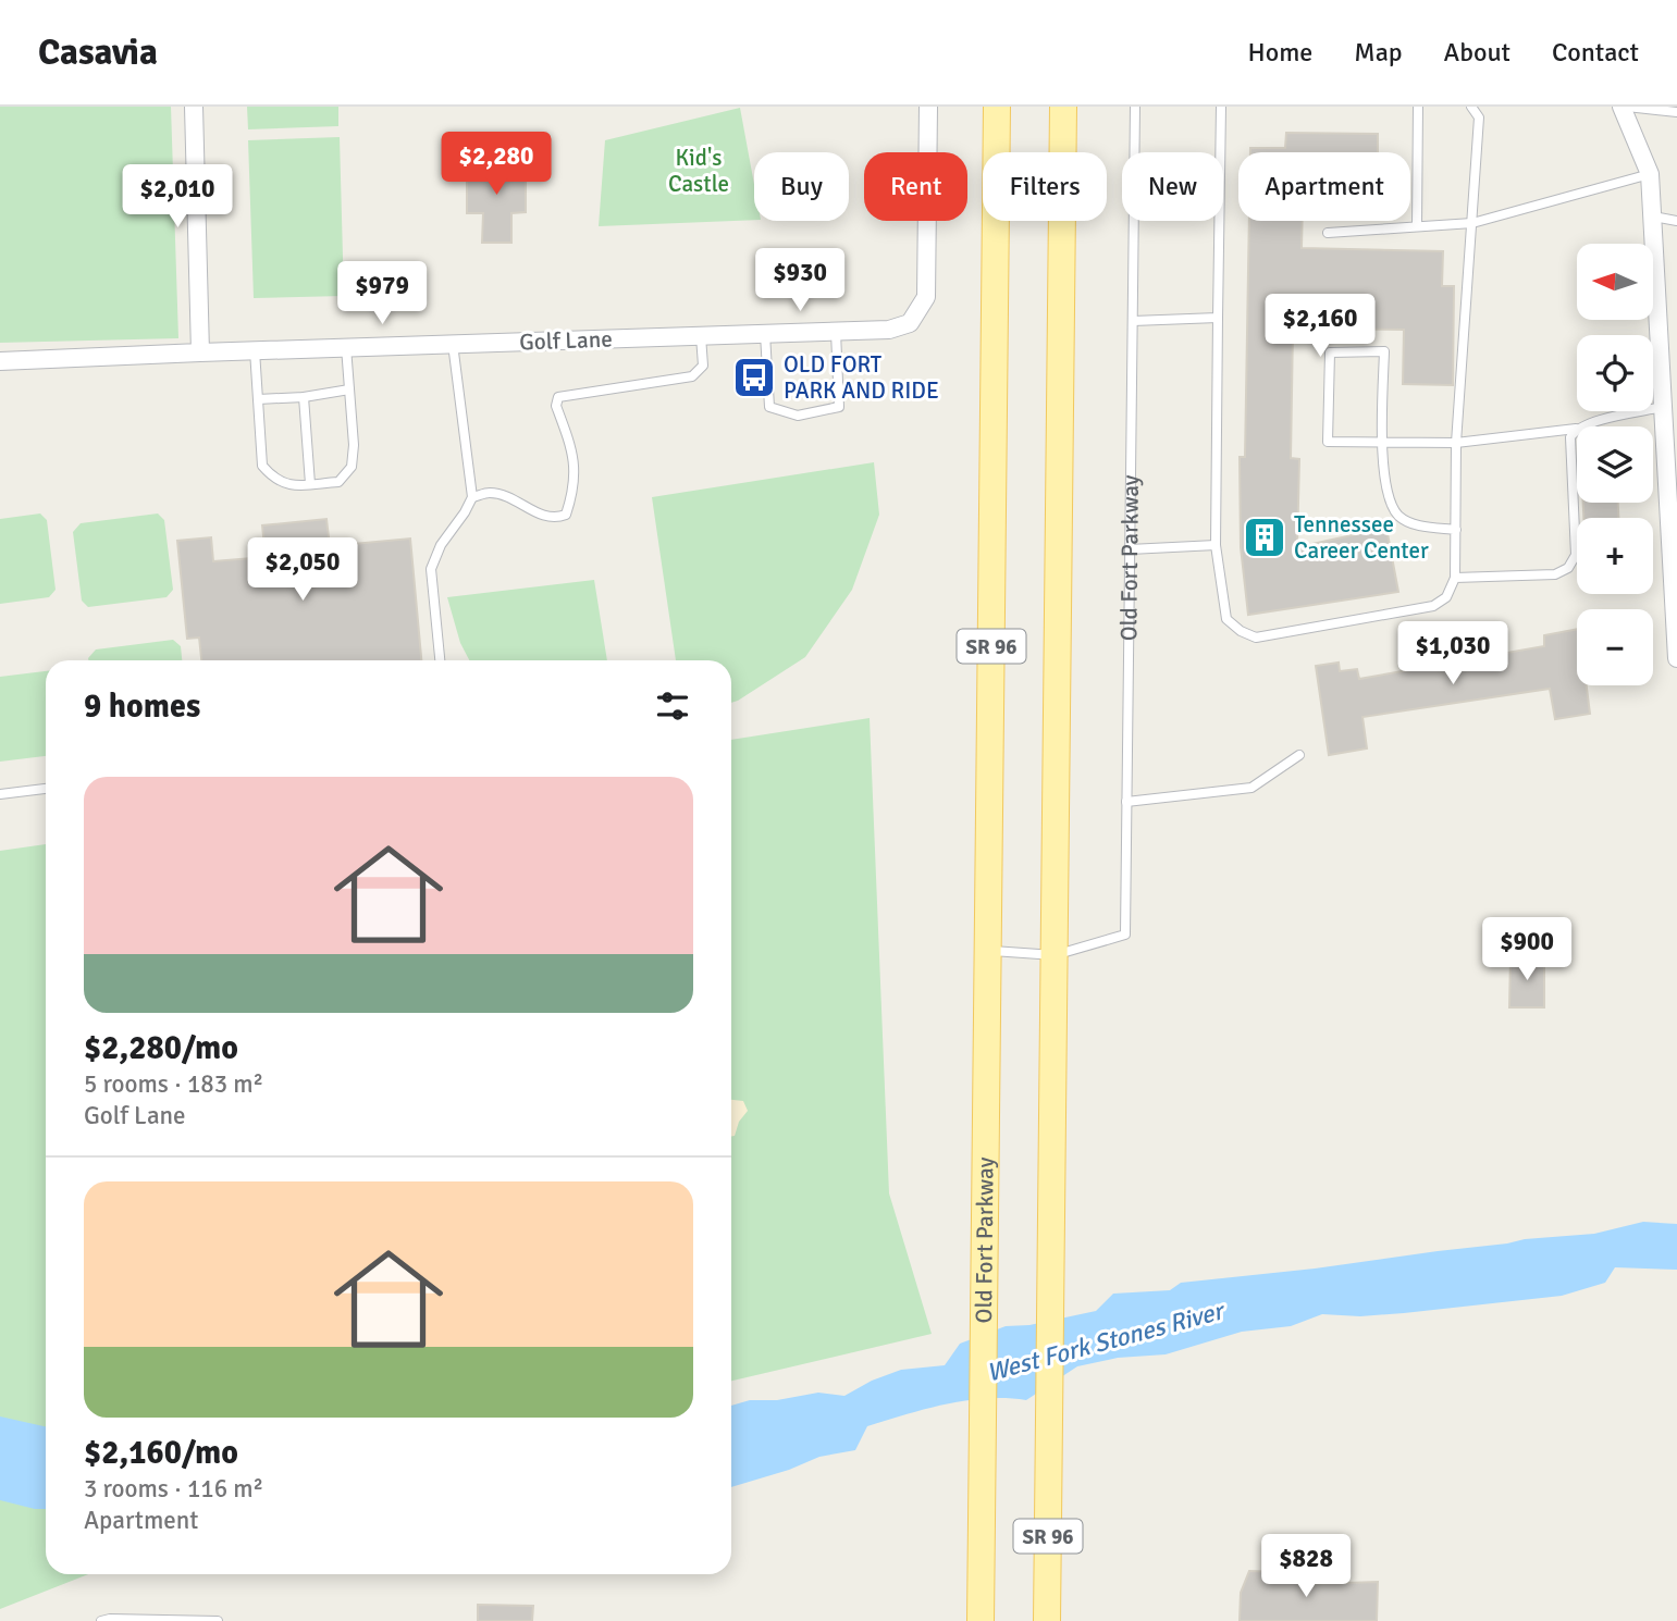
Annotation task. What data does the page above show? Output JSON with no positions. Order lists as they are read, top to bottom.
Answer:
{
  "streets": {
    "main road": ["Old Fort Parkway", "SR 96"],
    "street": ["Golf Lane"]
  },
  "crossings": [
    ["Old Fort Parkway", "SR 96"]
  ],
  "water": ["West Fork Stones River"],
  "parks": ["Kid's Castle"],
  "places": {
    "bus stop": ["OLD FORT PARK AND RIDE"],
    "building": ["Tennessee Career Center"]
  },
  "north": "left",
  "page": {
    "header": "Casavia",
    "nav": [
      "Home",
      "Map",
      "About",
      "Contact"
    ],
    "price": [
      "$2,280",
      "$2,010",
      "$930",
      "$979",
      "$2,160",
      "$2,050",
      "$1,030",
      "$900",
      "$828"
    ],
    "chip": [
      "Buy",
      "Rent",
      "Filters",
      "New",
      "Apartment"
    ],
    "map_buttons": ["+", "−"],
    "heading": "9 homes",
    "list": [
      {
        "name": "$2,280/mo",
        "note": "5 rooms · 183 m² · Golf Lane"
      },
      {
        "name": "$2,160/mo",
        "note": "3 rooms · 116 m² · Apartment"
      }
    ]
  }
}
